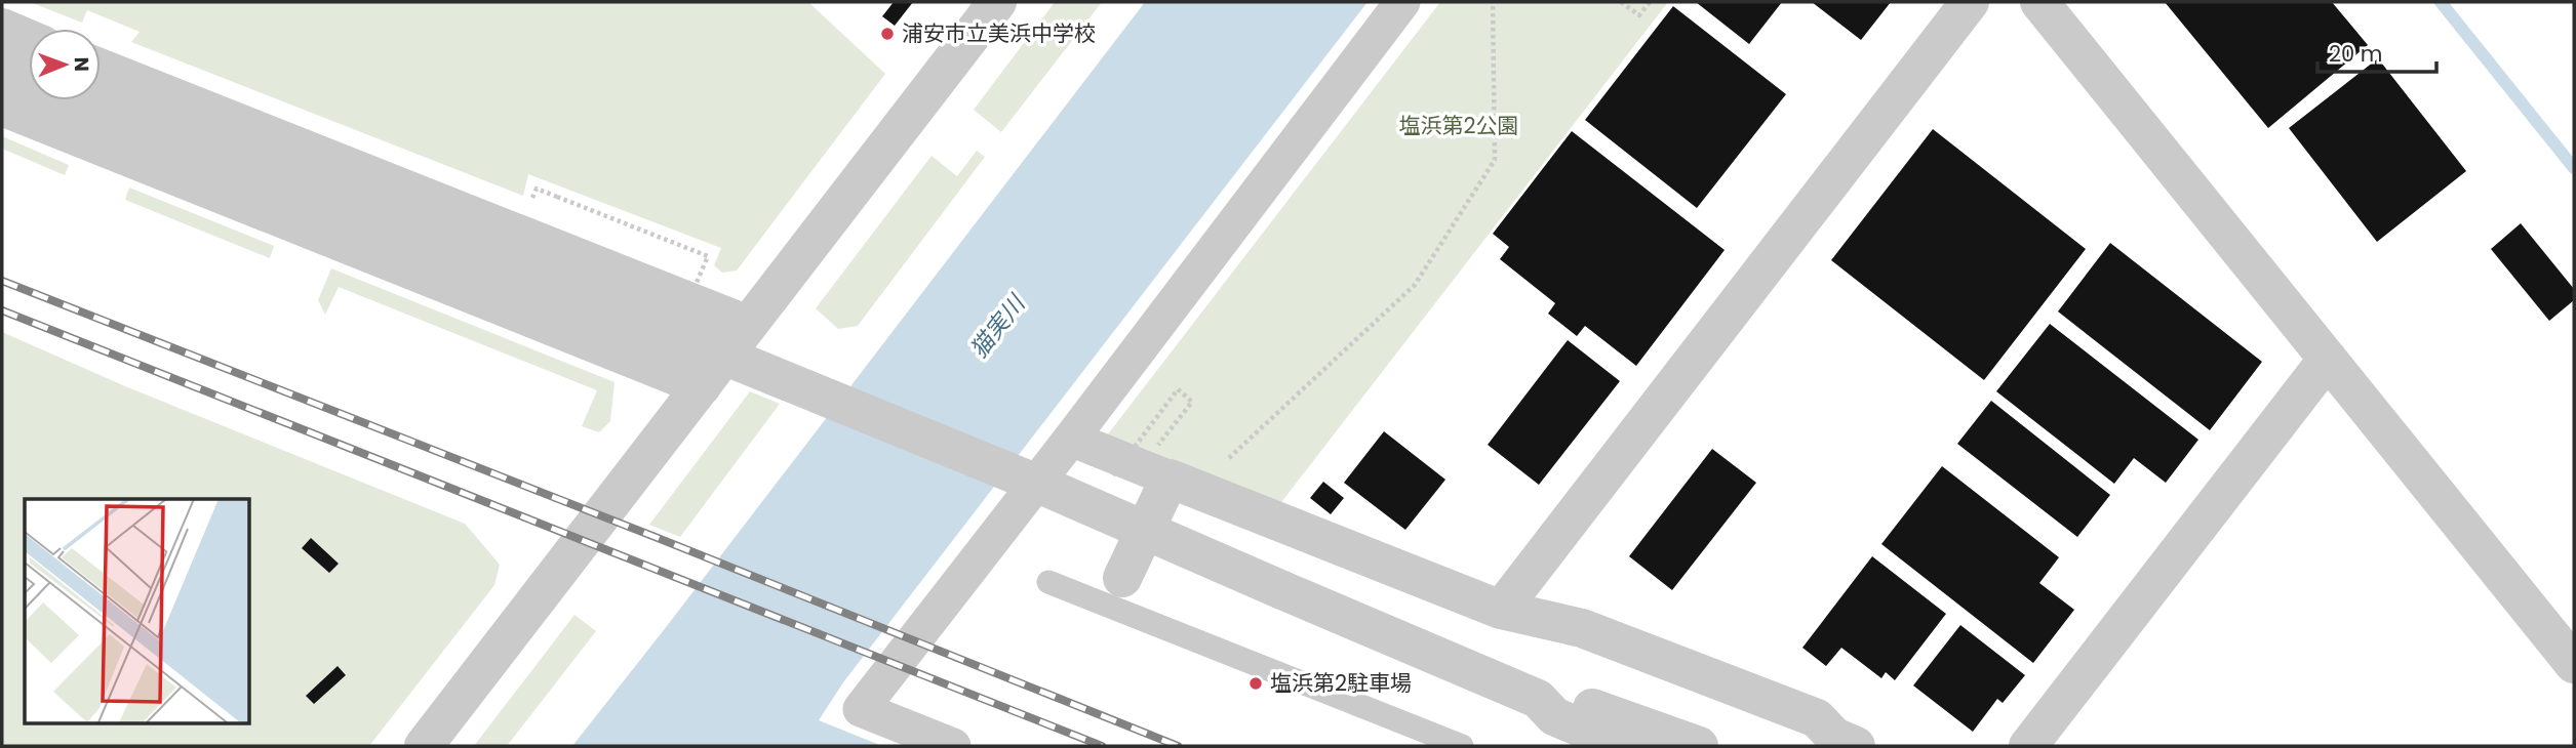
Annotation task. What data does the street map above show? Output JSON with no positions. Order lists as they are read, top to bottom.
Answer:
{
  "water": ["猫実川"],
  "parks": ["塩浜第2公園"],
  "places": ["浦安市立美浜中学校", "塩浜第2駐車場"],
  "scale_bar": "20 m",
  "north": "right"
}
